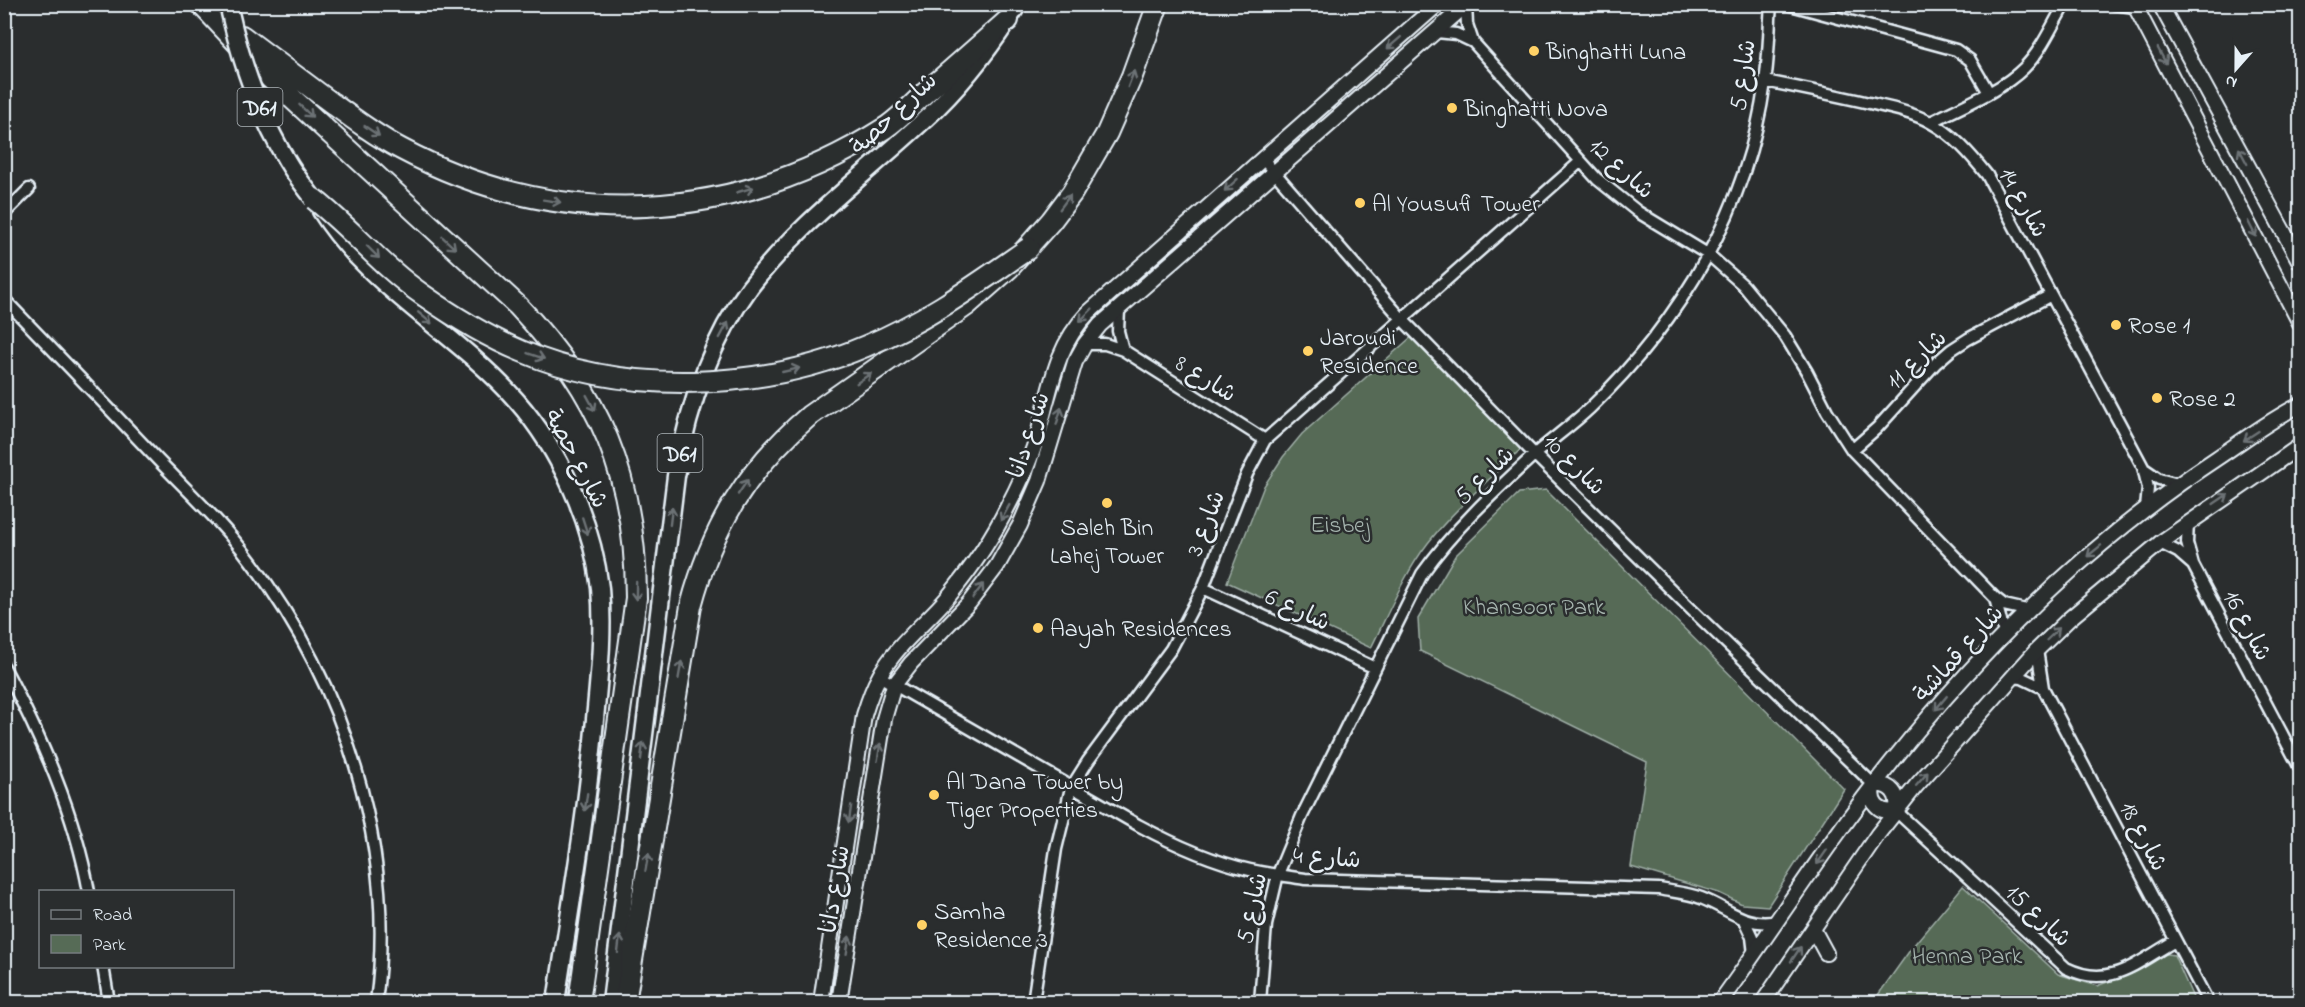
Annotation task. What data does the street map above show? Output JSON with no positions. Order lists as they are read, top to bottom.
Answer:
{
  "streets": {
    "main road": ["D61", "شارع حصة"],
    "street": [
      "شارع 5",
      "شارع 12",
      "شارع 14",
      "شارع 11",
      "شارع 8",
      "شارع دانا",
      "شارع 10",
      "شارع 3",
      "شارع 6",
      "شارع 16",
      "شارع قماشة",
      "شارع 18",
      "شارع 4",
      "شارع 15"
    ]
  },
  "crossings": [
    ["شارع 5", "شارع 12"],
    ["شارع 5", "شارع 14"],
    ["شارع 5", "شارع 10"],
    ["شارع 5", "شارع 6"],
    ["شارع 5", "شارع 4"],
    ["شارع 12", "شارع 11"],
    ["شارع 12", "شارع دانا"],
    ["شارع 12", "شارع 3"],
    ["شارع 14", "شارع 11"],
    ["شارع 14", "شارع قماشة"],
    ["شارع 8", "شارع دانا"],
    ["شارع 8", "شارع 3"],
    ["شارع دانا", "شارع 10"],
    ["شارع دانا", "شارع 4"],
    ["شارع 10", "شارع 3"],
    ["شارع 10", "شارع قماشة"],
    ["شارع 10", "شارع 15"],
    ["شارع 3", "شارع 6"],
    ["شارع 3", "شارع 4"],
    ["شارع قماشة", "شارع 4"],
    ["شارع قماشة", "شارع 15"],
    ["شارع 18", "شارع 15"]
  ],
  "parks": ["Eisbej", "Khansoor Park", "Henna Park"],
  "places": [
    "Binghatti Luna",
    "Binghatti Nova",
    "Al Yousufi Tower",
    "Rose 1",
    "Jaroudi Residence",
    "Rose 2",
    "Saleh Bin Lahej Tower",
    "Aayah Residences",
    "Al Dana Tower by Tiger Properties",
    "Samha Residence 3"
  ],
  "legend": ["Road", "Park"],
  "north": "bottom"
}
